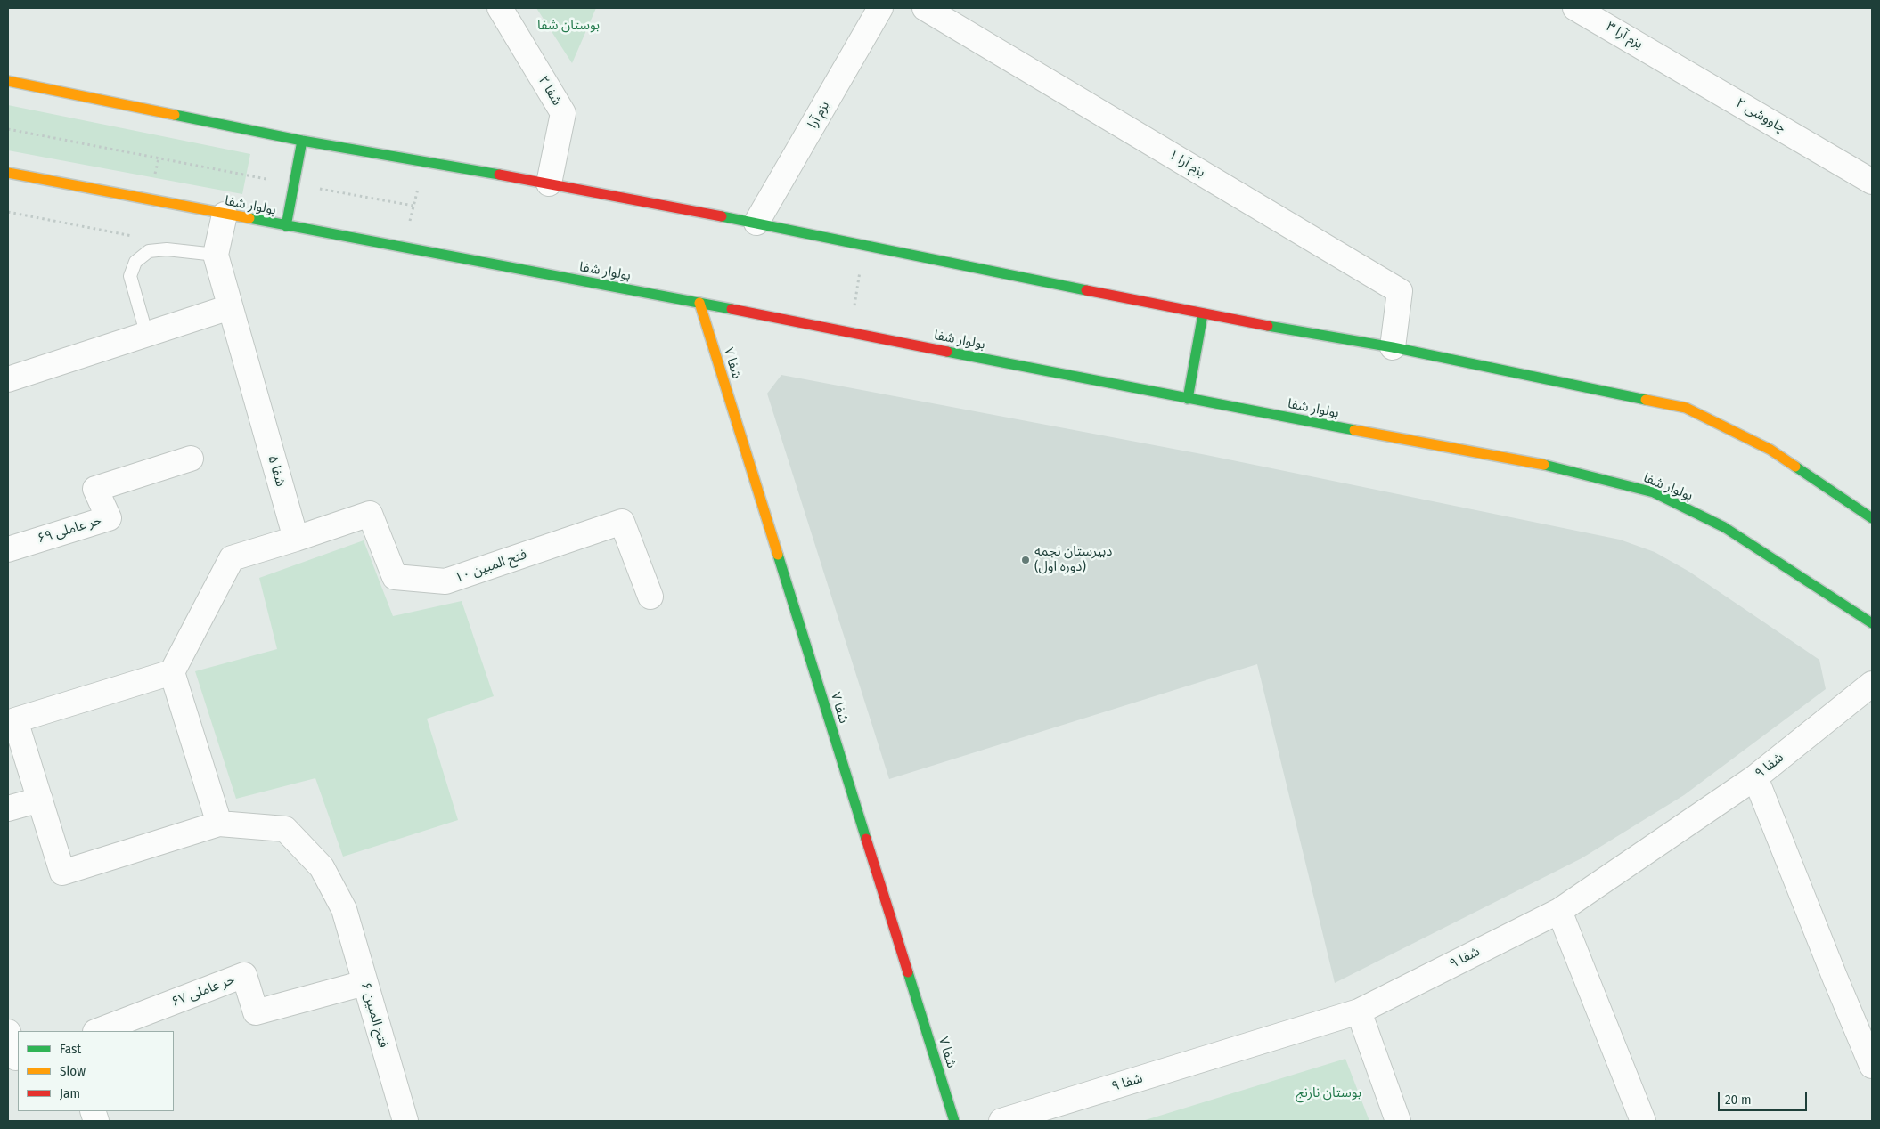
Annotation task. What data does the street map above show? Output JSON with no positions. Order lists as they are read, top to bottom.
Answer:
{
  "streets": {
    "street": [
      "بزم آرا ۳",
      "شفا ۲",
      "بزم آرا",
      "چاووشی ۲",
      "بزم آرا ۱",
      "بولوار شفا",
      "شفا ۷",
      "شفا ۵",
      "حر عاملی ۶۹",
      "فتح المبین ۱۰",
      "شفا ۹",
      "حر عاملی ۶۷",
      "فتح المبین ۶"
    ]
  },
  "crossings": [
    ["بزم آرا ۳", "چاووشی ۲"],
    ["بولوار شفا", "شفا ۷"],
    ["بولوار شفا", "شفا ۵"],
    ["شفا ۵", "فتح المبین ۱۰"],
    ["حر عاملی ۶۷", "فتح المبین ۶"]
  ],
  "parks": ["بوستان شفا", "بوستان نارنج"],
  "places": ["دبیرستان نجمه (دوره اول)"],
  "legend": ["Fast", "Slow", "Jam"],
  "scale_bar": "20 m"
}
